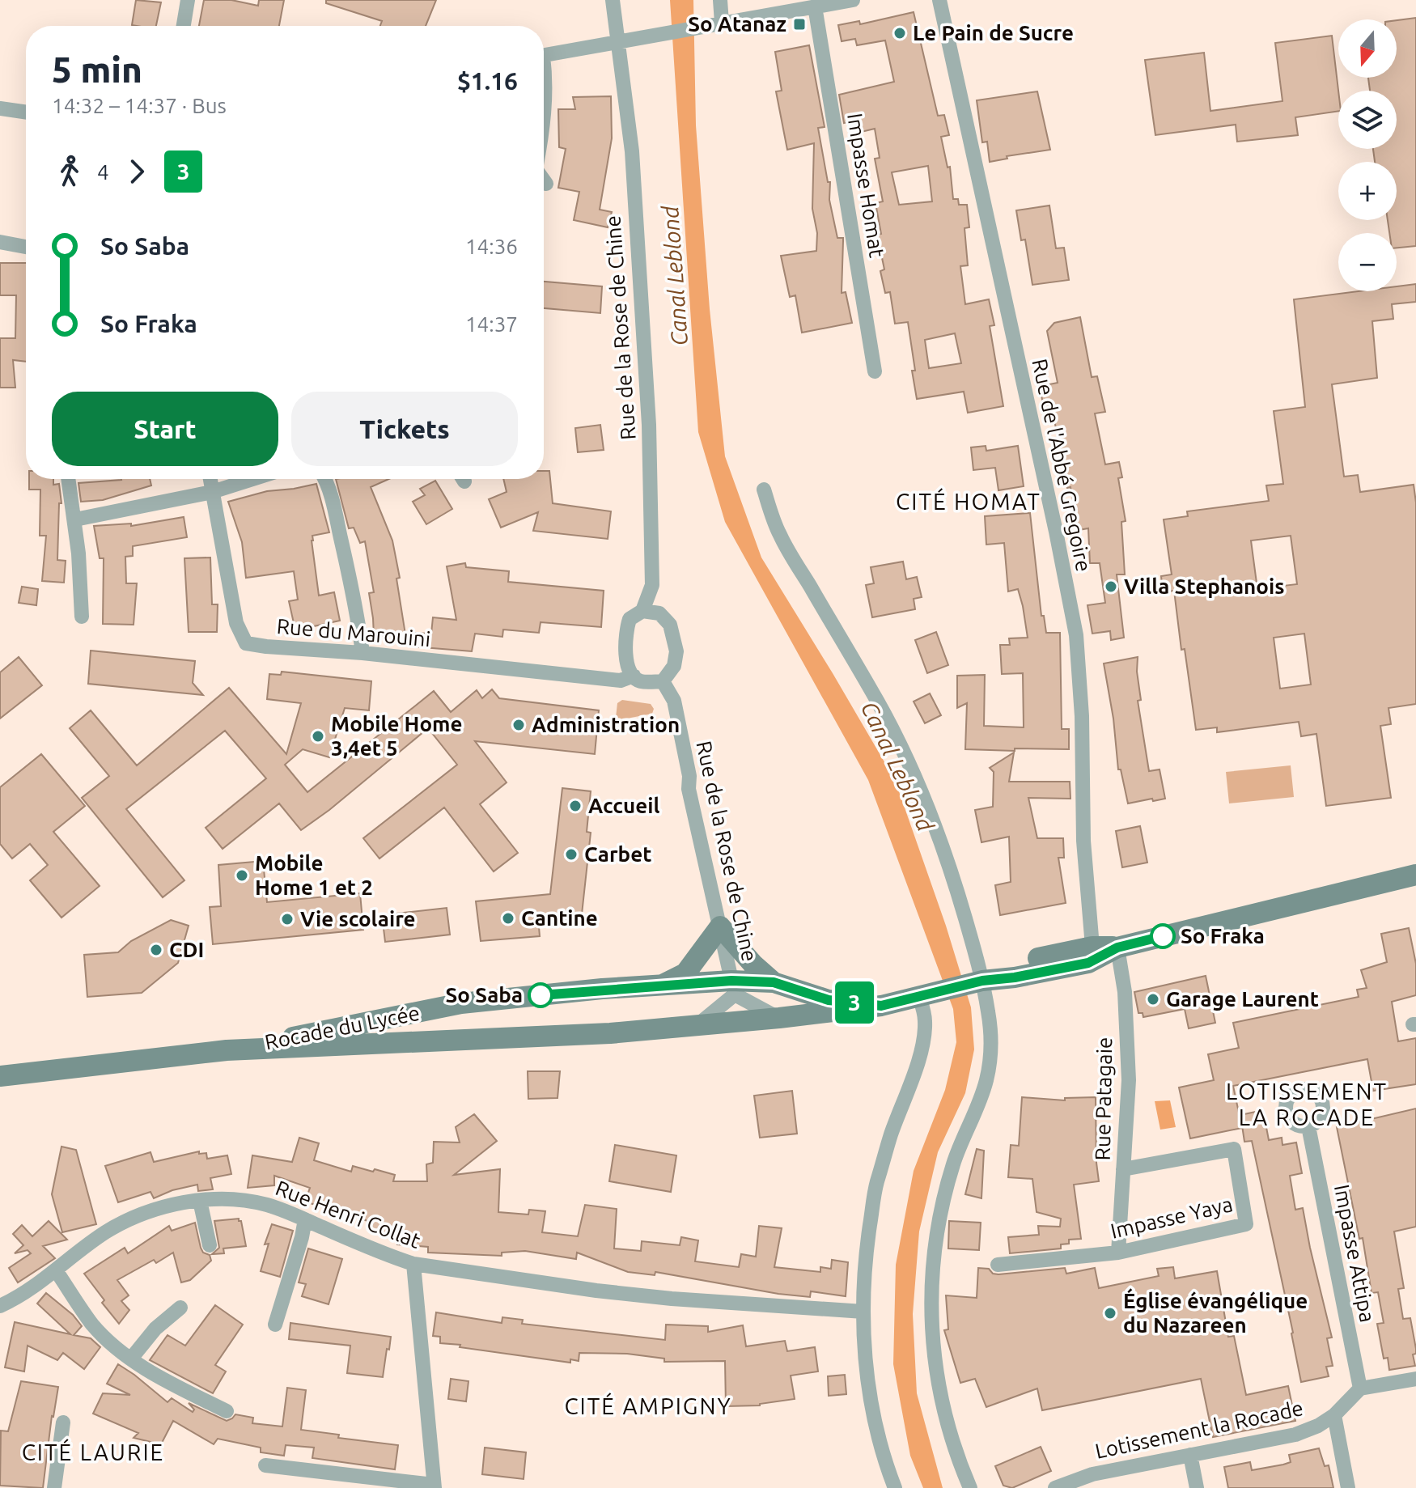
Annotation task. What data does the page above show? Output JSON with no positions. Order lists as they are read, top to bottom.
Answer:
{
  "streets": {
    "main road": ["Rocade du Lycée"],
    "street": [
      "Impasse Homat",
      "Rue de la Rose de Chine",
      "Rue de l'Abbé Gregoire",
      "Rue du Marouini",
      "Rue Patagaie",
      "Rue Henri Collat",
      "Impasse Yaya",
      "Impasse Attipa",
      "Lotissement la Rocade"
    ]
  },
  "crossings": [
    ["Rue de la Rose de Chine", "Rue du Marouini"],
    ["Rue de la Rose de Chine", "Rocade du Lycée"],
    ["Rue de l'Abbé Gregoire", "Rocade du Lycée"],
    ["Rocade du Lycée", "Rue Patagaie"],
    ["Rue Patagaie", "Impasse Yaya"],
    ["Impasse Attipa", "Lotissement la Rocade"]
  ],
  "districts": [
    "CITÉ HOMAT",
    "LOTISSEMENT LA ROCADE",
    "CITÉ AMPIGNY",
    "CITÉ LAURIE"
  ],
  "water": ["Canal Leblond"],
  "places": {
    "transit": ["So Atanaz"],
    "other": [
      "Le Pain de Sucre",
      "Villa Stephanois",
      "Administration",
      "Mobile Home 3,4et 5",
      "Accueil",
      "Carbet",
      "Mobile Home 1 et 2",
      "Cantine",
      "Vie scolaire",
      "So Fraka",
      "CDI",
      "So Saba",
      "Garage Laurent",
      "Église évangélique du Nazareen"
    ]
  },
  "lines": ["bus line 3"],
  "north": "bottom",
  "page": {
    "on_map": "3",
    "map_buttons": ["+", "−"],
    "heading": ["5 min", "14:32 – 14:37 · Bus", "$1.16"],
    "legs": ["4", "3"],
    "list": [
      {
        "name": "So Saba",
        "value": "14:36"
      },
      {
        "name": "So Fraka",
        "value": "14:37"
      }
    ],
    "buttons": ["Start", "Tickets"]
  }
}
